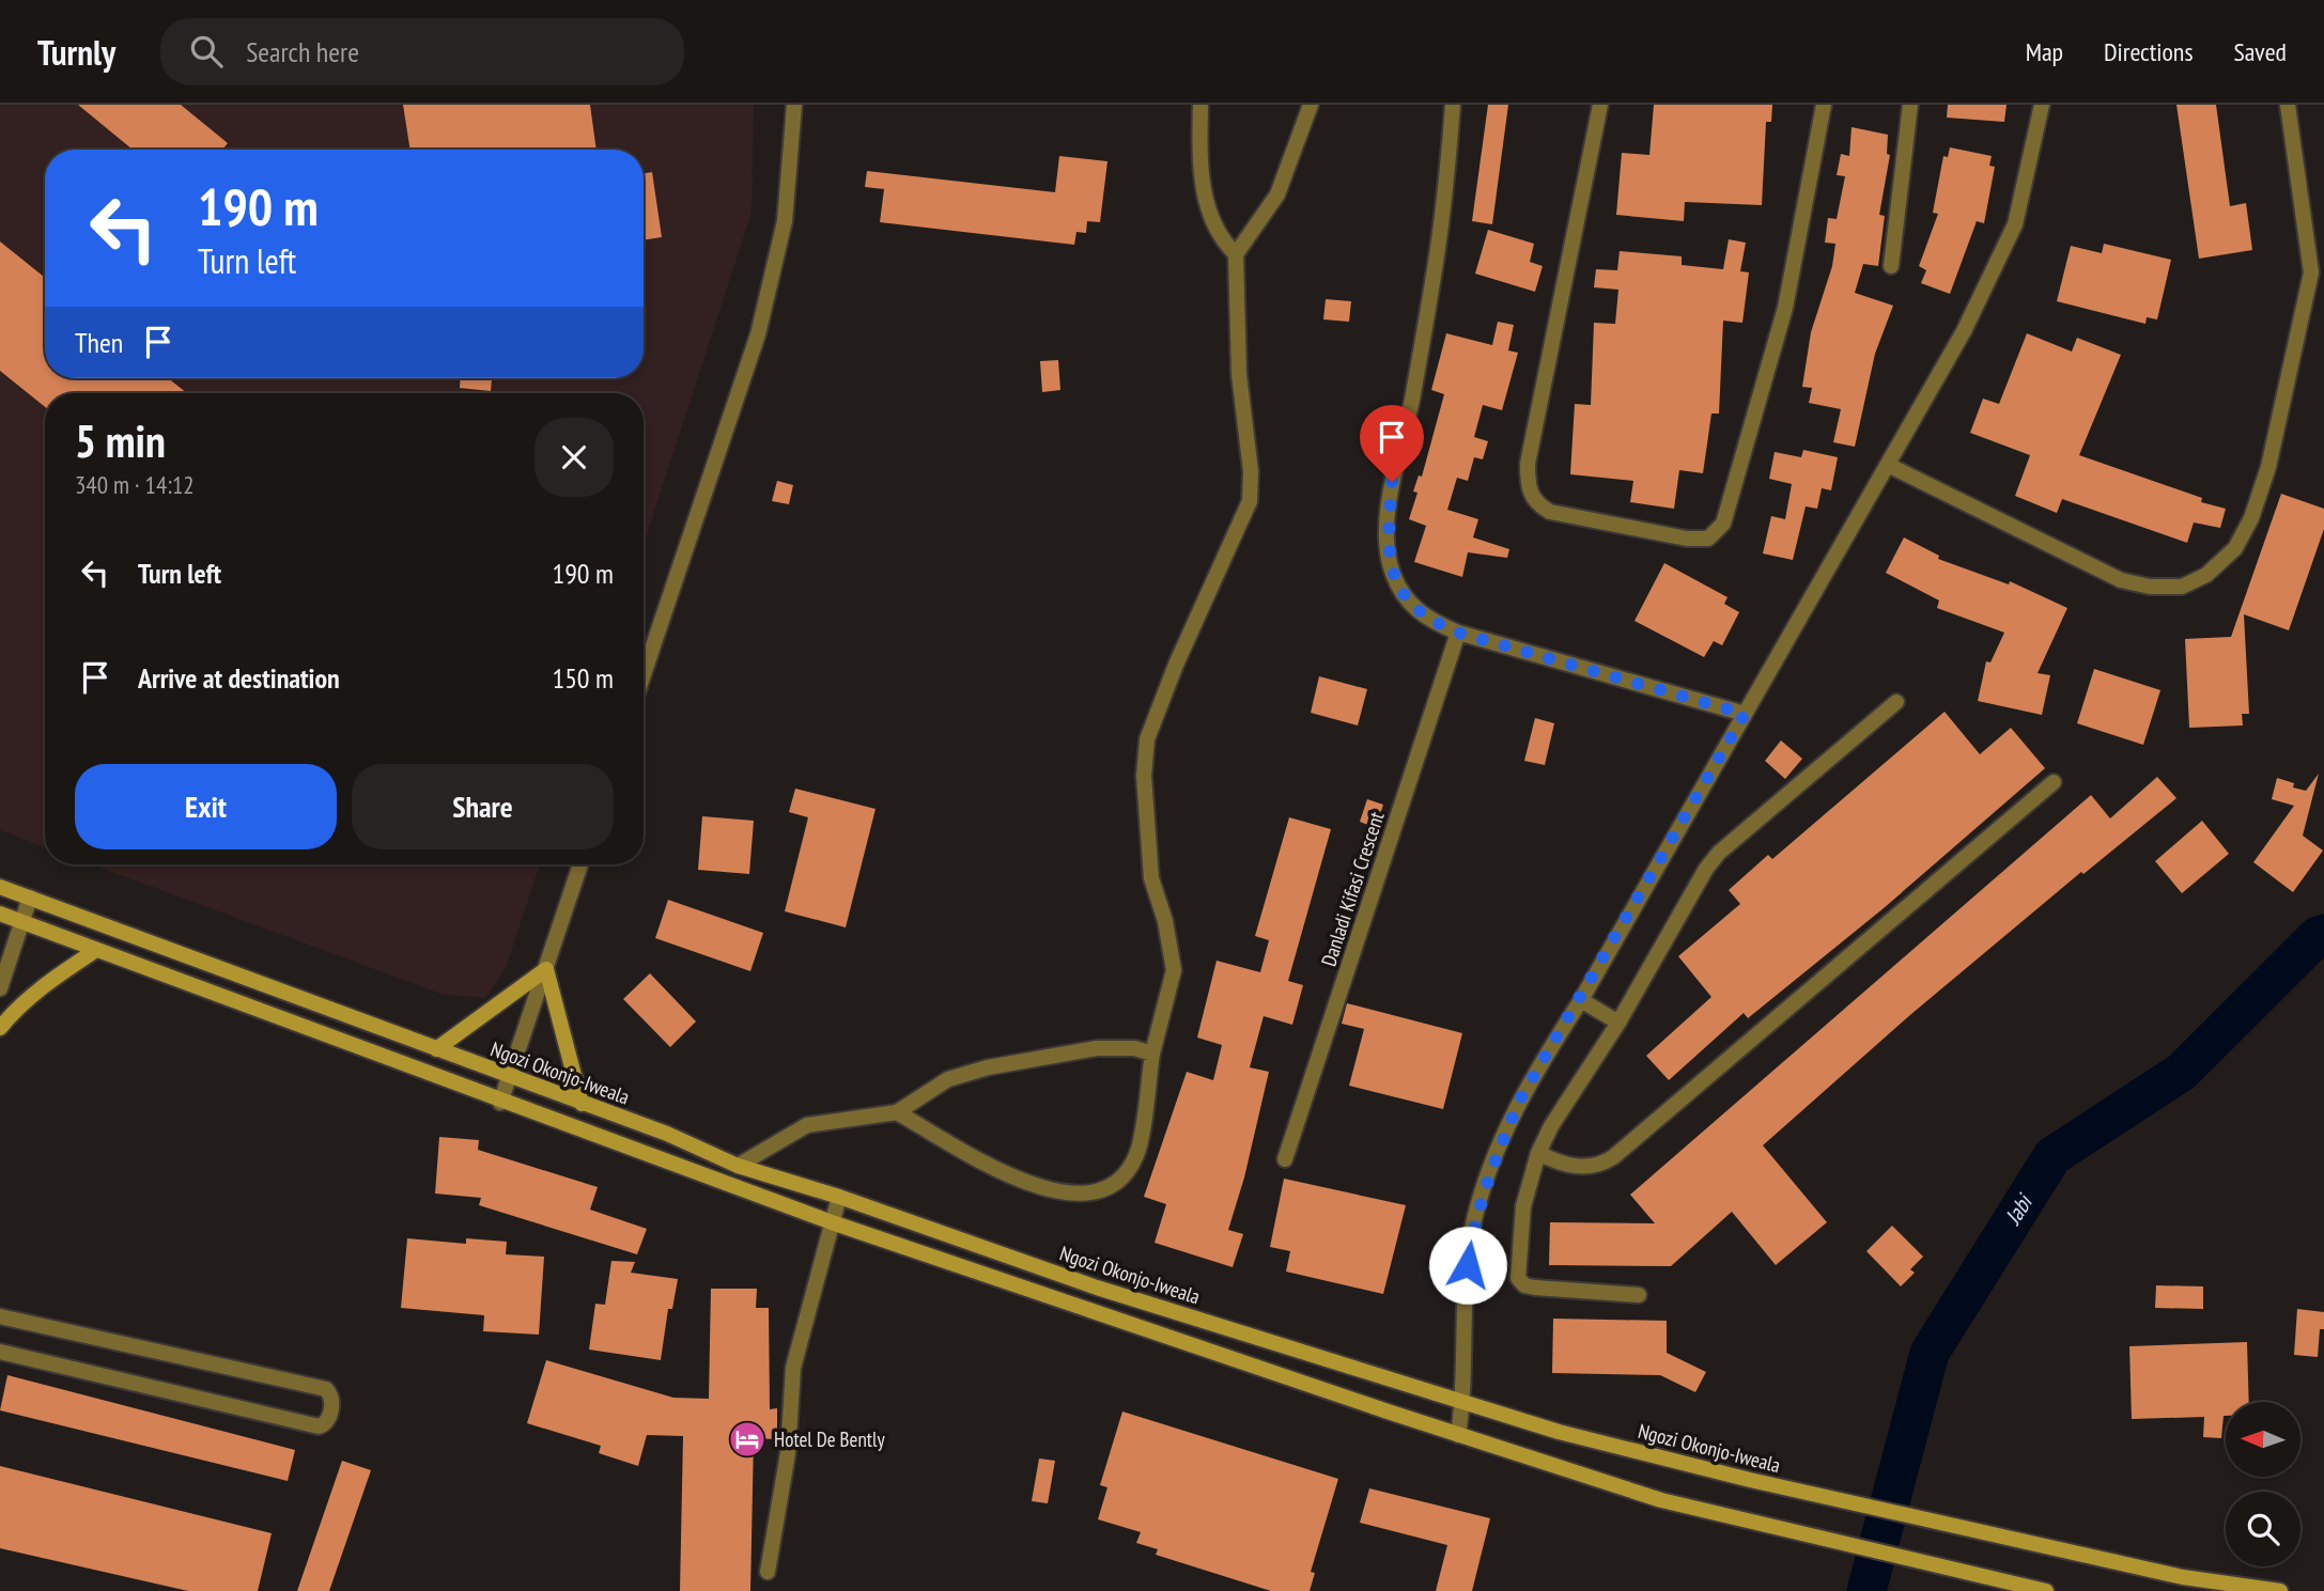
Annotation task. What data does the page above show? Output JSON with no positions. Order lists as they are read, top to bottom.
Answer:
{
  "streets": {
    "street": ["Danladi Kifasi Crescent", "Ngozi Okonjo-Iweala"]
  },
  "water": ["Jabi"],
  "places": {
    "hotel": ["Hotel De Bently"]
  },
  "north": "left",
  "page": {
    "header": "Turnly",
    "search": "Search here",
    "nav": ["Map", "Directions", "Saved"],
    "turn": ["190 m", "Turn left"],
    "then": "Then",
    "heading": ["5 min", "340 m · 14:12"],
    "list": [
      {
        "name": "Turn left",
        "value": "190 m"
      },
      {
        "name": "Arrive at destination",
        "value": "150 m"
      }
    ],
    "buttons": ["Exit", "Share"]
  }
}
